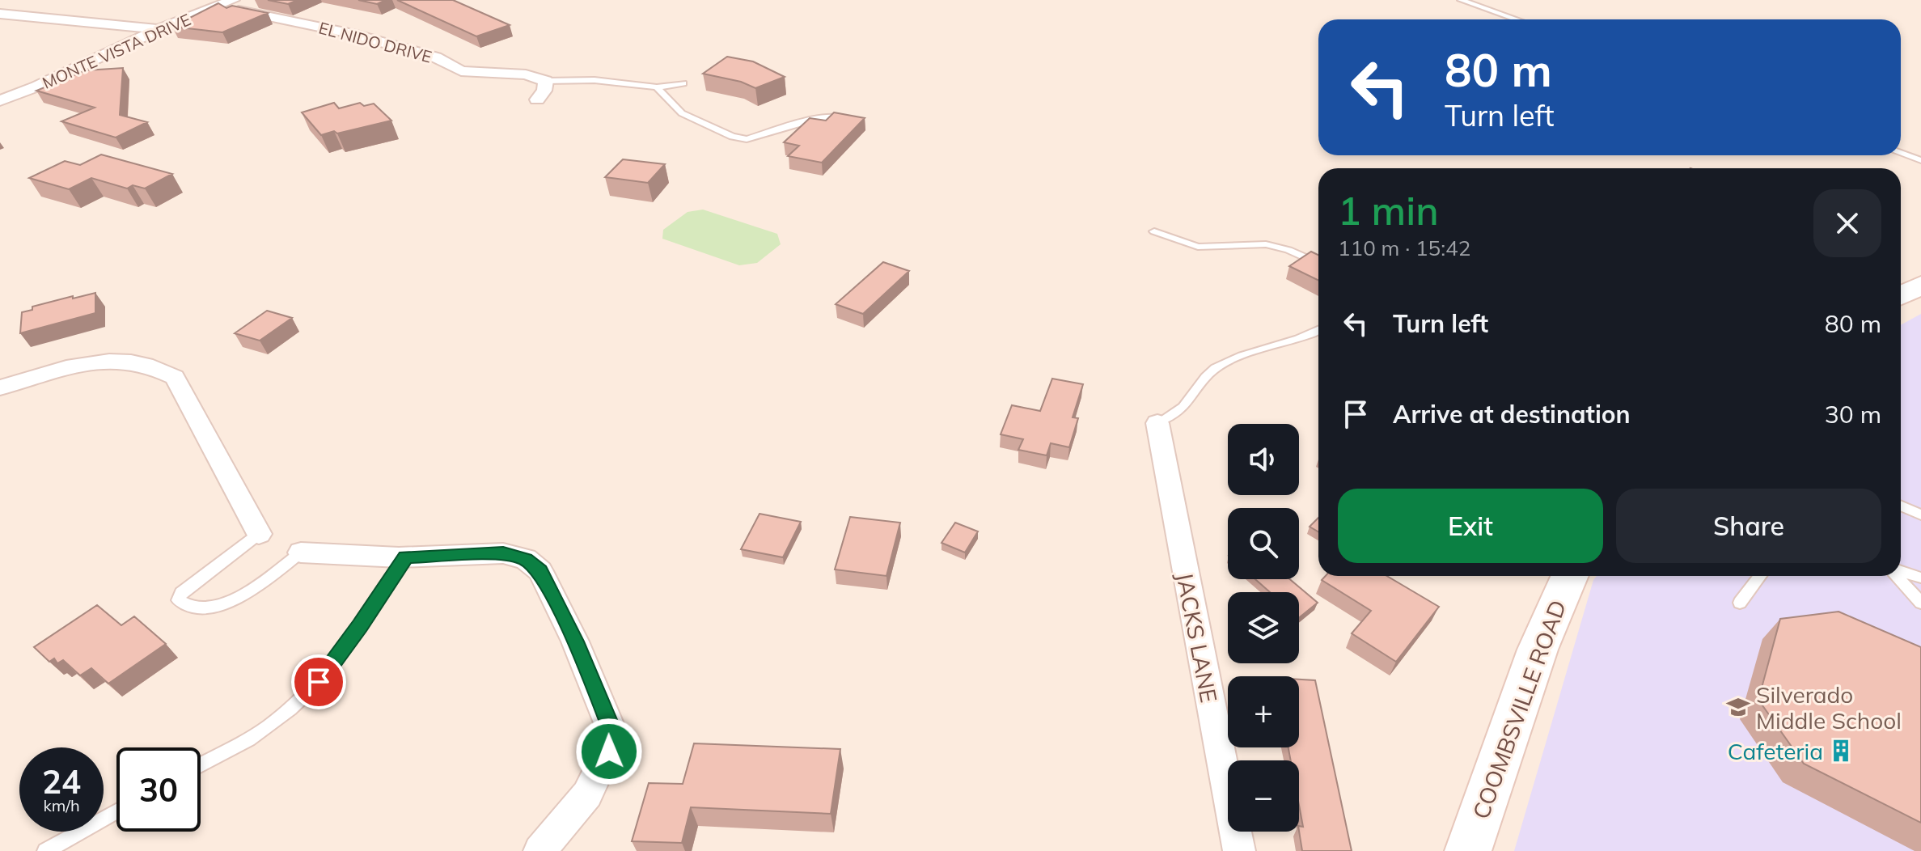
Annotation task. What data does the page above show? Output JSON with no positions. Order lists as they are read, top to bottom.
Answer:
{
  "streets": {
    "street": [
      "EL NIDO DRIVE",
      "MONTE VISTA DRIVE",
      "JACKS LANE",
      "COOMBSVILLE ROAD"
    ]
  },
  "crossings": [
    ["EL NIDO DRIVE", "MONTE VISTA DRIVE"]
  ],
  "places": {
    "school or university": ["Silverado Middle School"],
    "building": ["Cafeteria"]
  },
  "page": {
    "turn": ["80 m", "Turn left"],
    "heading": ["1 min", "110 m · 15:42"],
    "list": [
      {
        "name": "Turn left",
        "value": "80 m"
      },
      {
        "name": "Arrive at destination",
        "value": "30 m"
      }
    ],
    "map_buttons": ["+", "−"],
    "buttons": ["Exit", "Share"],
    "speed": "24 km/h",
    "limit": "30"
  }
}
